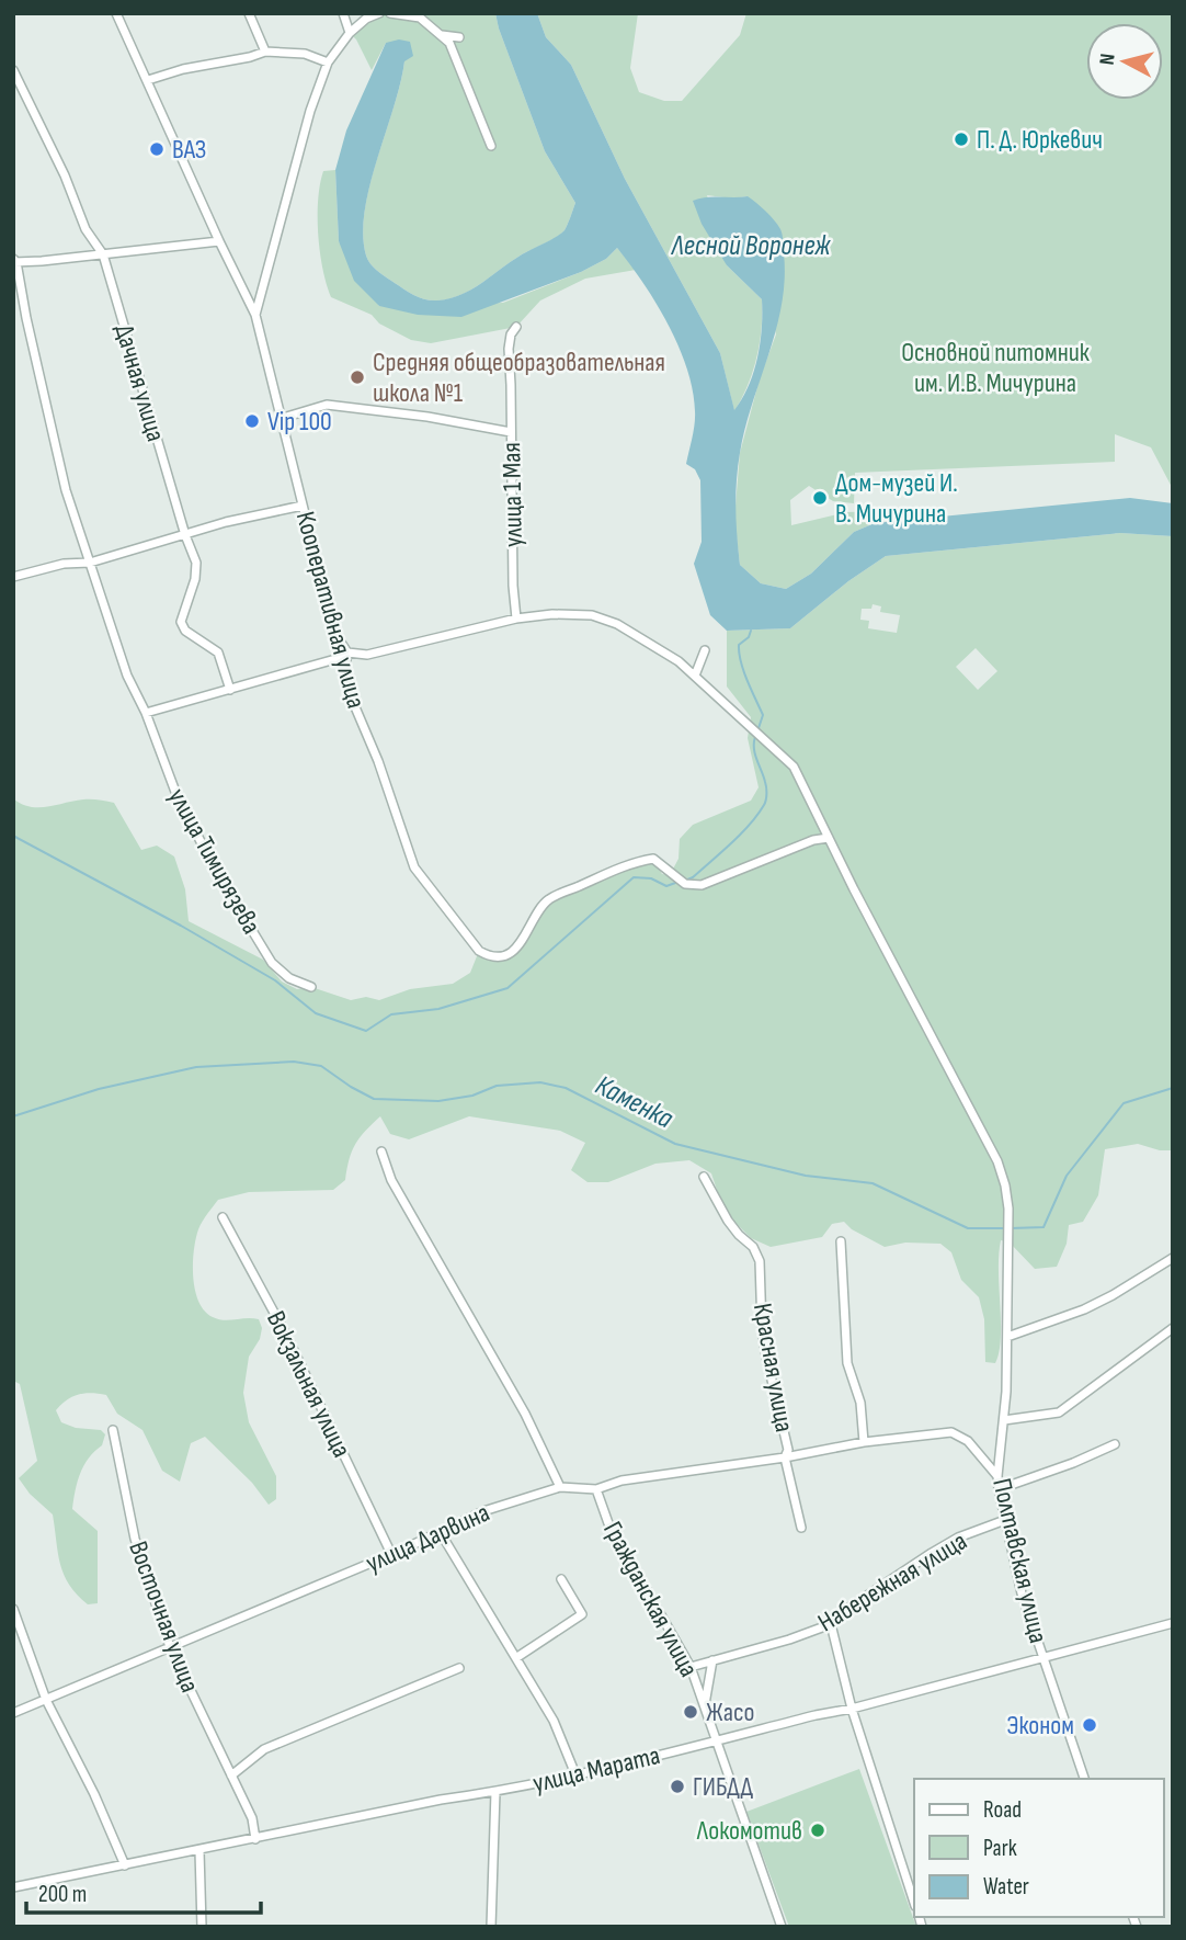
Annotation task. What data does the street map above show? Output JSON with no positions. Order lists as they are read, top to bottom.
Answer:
{
  "streets": {
    "street": [
      "Дачная улица",
      "улица 1 Мая",
      "Кооперативная улица",
      "улица Тимирязева",
      "Красная улица",
      "Вокзальная улица",
      "улица Дарвина",
      "Полтавская улица",
      "Набережная улица",
      "Гражданская улица",
      "Восточная улица",
      "улица Марата"
    ]
  },
  "crossings": [
    ["Дачная улица", "улица Тимирязева"],
    ["Кооперативная улица", "улица Тимирязева"],
    ["Кооперативная улица", "Полтавская улица"],
    ["Красная улица", "улица Дарвина"],
    ["Вокзальная улица", "улица Дарвина"],
    ["улица Дарвина", "Полтавская улица"],
    ["улица Дарвина", "Гражданская улица"],
    ["улица Дарвина", "Восточная улица"],
    ["Полтавская улица", "Набережная улица"],
    ["Полтавская улица", "улица Марата"],
    ["Набережная улица", "Гражданская улица"],
    ["Гражданская улица", "улица Марата"],
    ["Восточная улица", "улица Марата"]
  ],
  "water": ["Лесной Воронеж", "Каменка"],
  "parks": ["Основной питомник им. И.В. Мичурина"],
  "places": [
    "П. Д. Юркевич",
    "ВАЗ",
    "Средняя общеобразовательная школа №1",
    "Vip 100",
    "Дом-музей И. В. Мичурина",
    "Жасо",
    "Эконом",
    "ГИБДД",
    "Локомотив"
  ],
  "legend": ["Road", "Park", "Water"],
  "scale_bar": "200 m",
  "north": "left"
}
